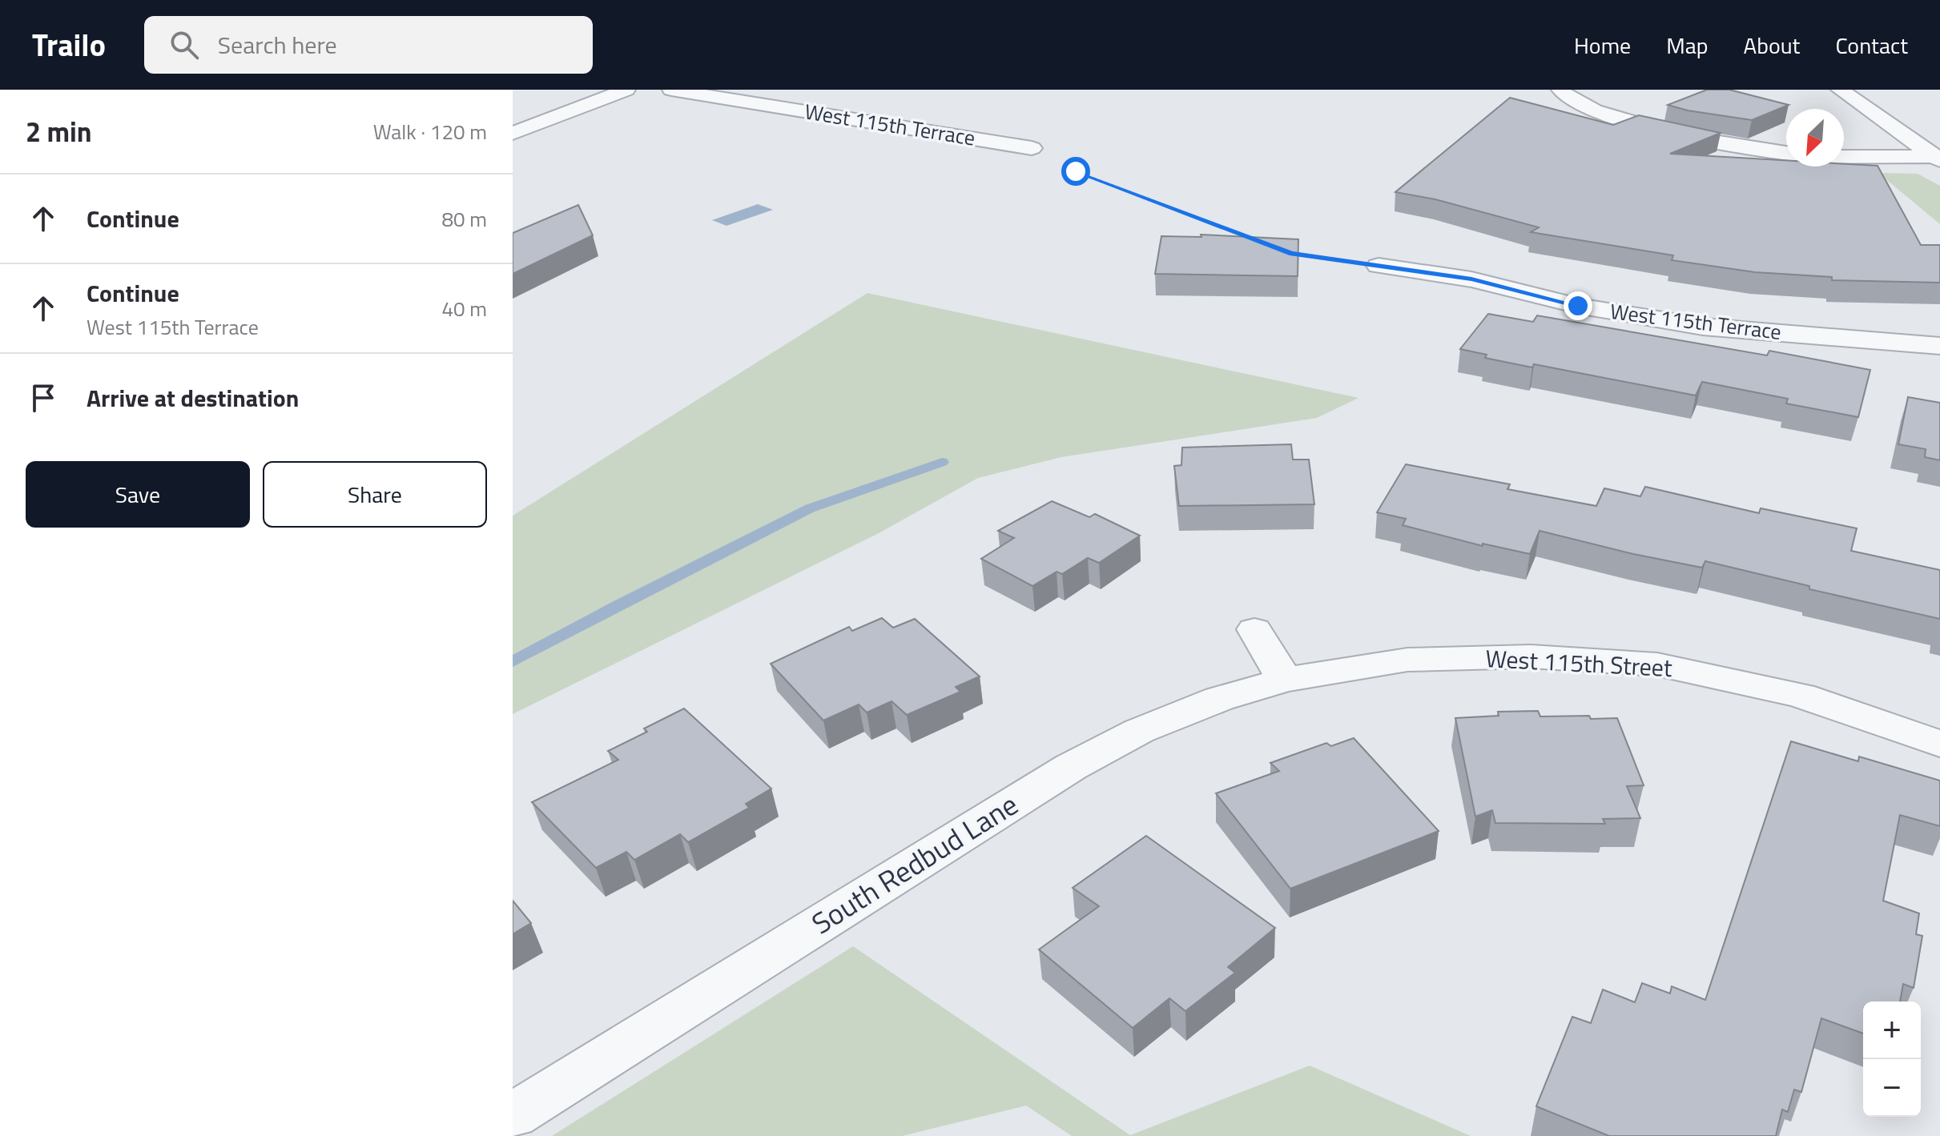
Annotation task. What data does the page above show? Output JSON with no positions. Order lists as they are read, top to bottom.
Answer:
{
  "streets": {
    "street": ["West 115th Terrace", "West 115th Street", "South Redbud Lane"]
  },
  "crossings": [
    ["West 115th Street", "South Redbud Lane"]
  ],
  "north": "bottom left",
  "page": {
    "header": "Trailo",
    "search": "Search here",
    "nav": [
      "Home",
      "Map",
      "About",
      "Contact"
    ],
    "heading": ["2 min", "Walk · 120 m"],
    "list": [
      ["Continue", "80 m"],
      ["Continue", "West 115th Terrace", "40 m"],
      "Arrive at destination"
    ],
    "buttons": ["Save", "Share"],
    "map_buttons": ["+", "−"]
  }
}
